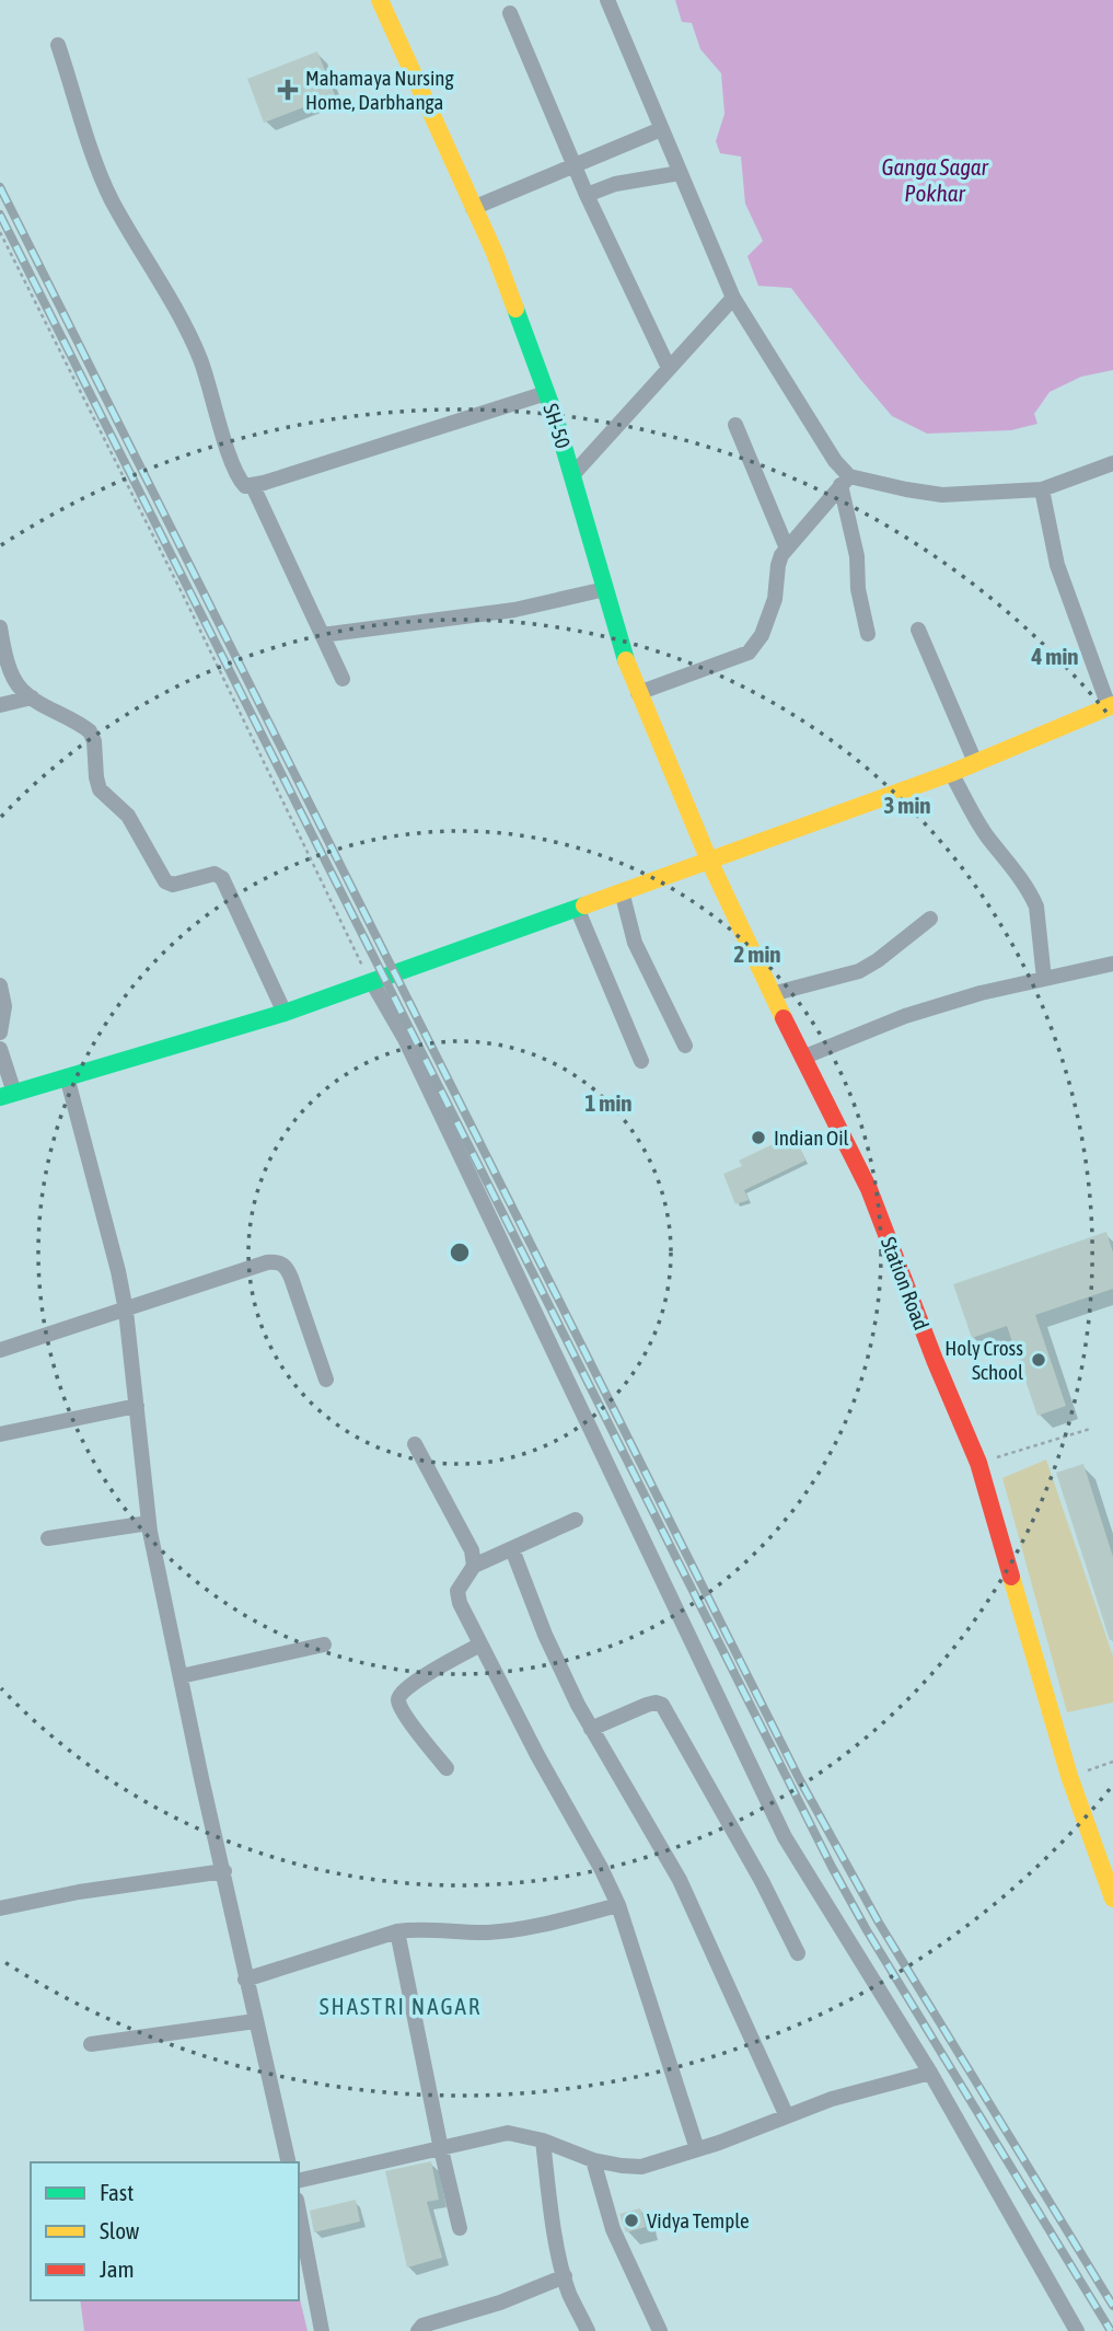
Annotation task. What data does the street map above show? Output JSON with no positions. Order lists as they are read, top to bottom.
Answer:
{
  "streets": {
    "main road": ["SH-50", "Station Road"]
  },
  "crossings": [
    ["SH-50", "Station Road"]
  ],
  "districts": ["SHASTRI NAGAR"],
  "water": ["Ganga Sagar Pokhar"],
  "places": {
    "health": ["Mahamaya Nursing Home, Darbhanga"],
    "other": ["Indian Oil", "Holy Cross School", "Vidya Temple"]
  },
  "legend": ["Fast", "Slow", "Jam"],
  "rings": [
    "4 min",
    "3 min",
    "2 min",
    "1 min"
  ]
}
